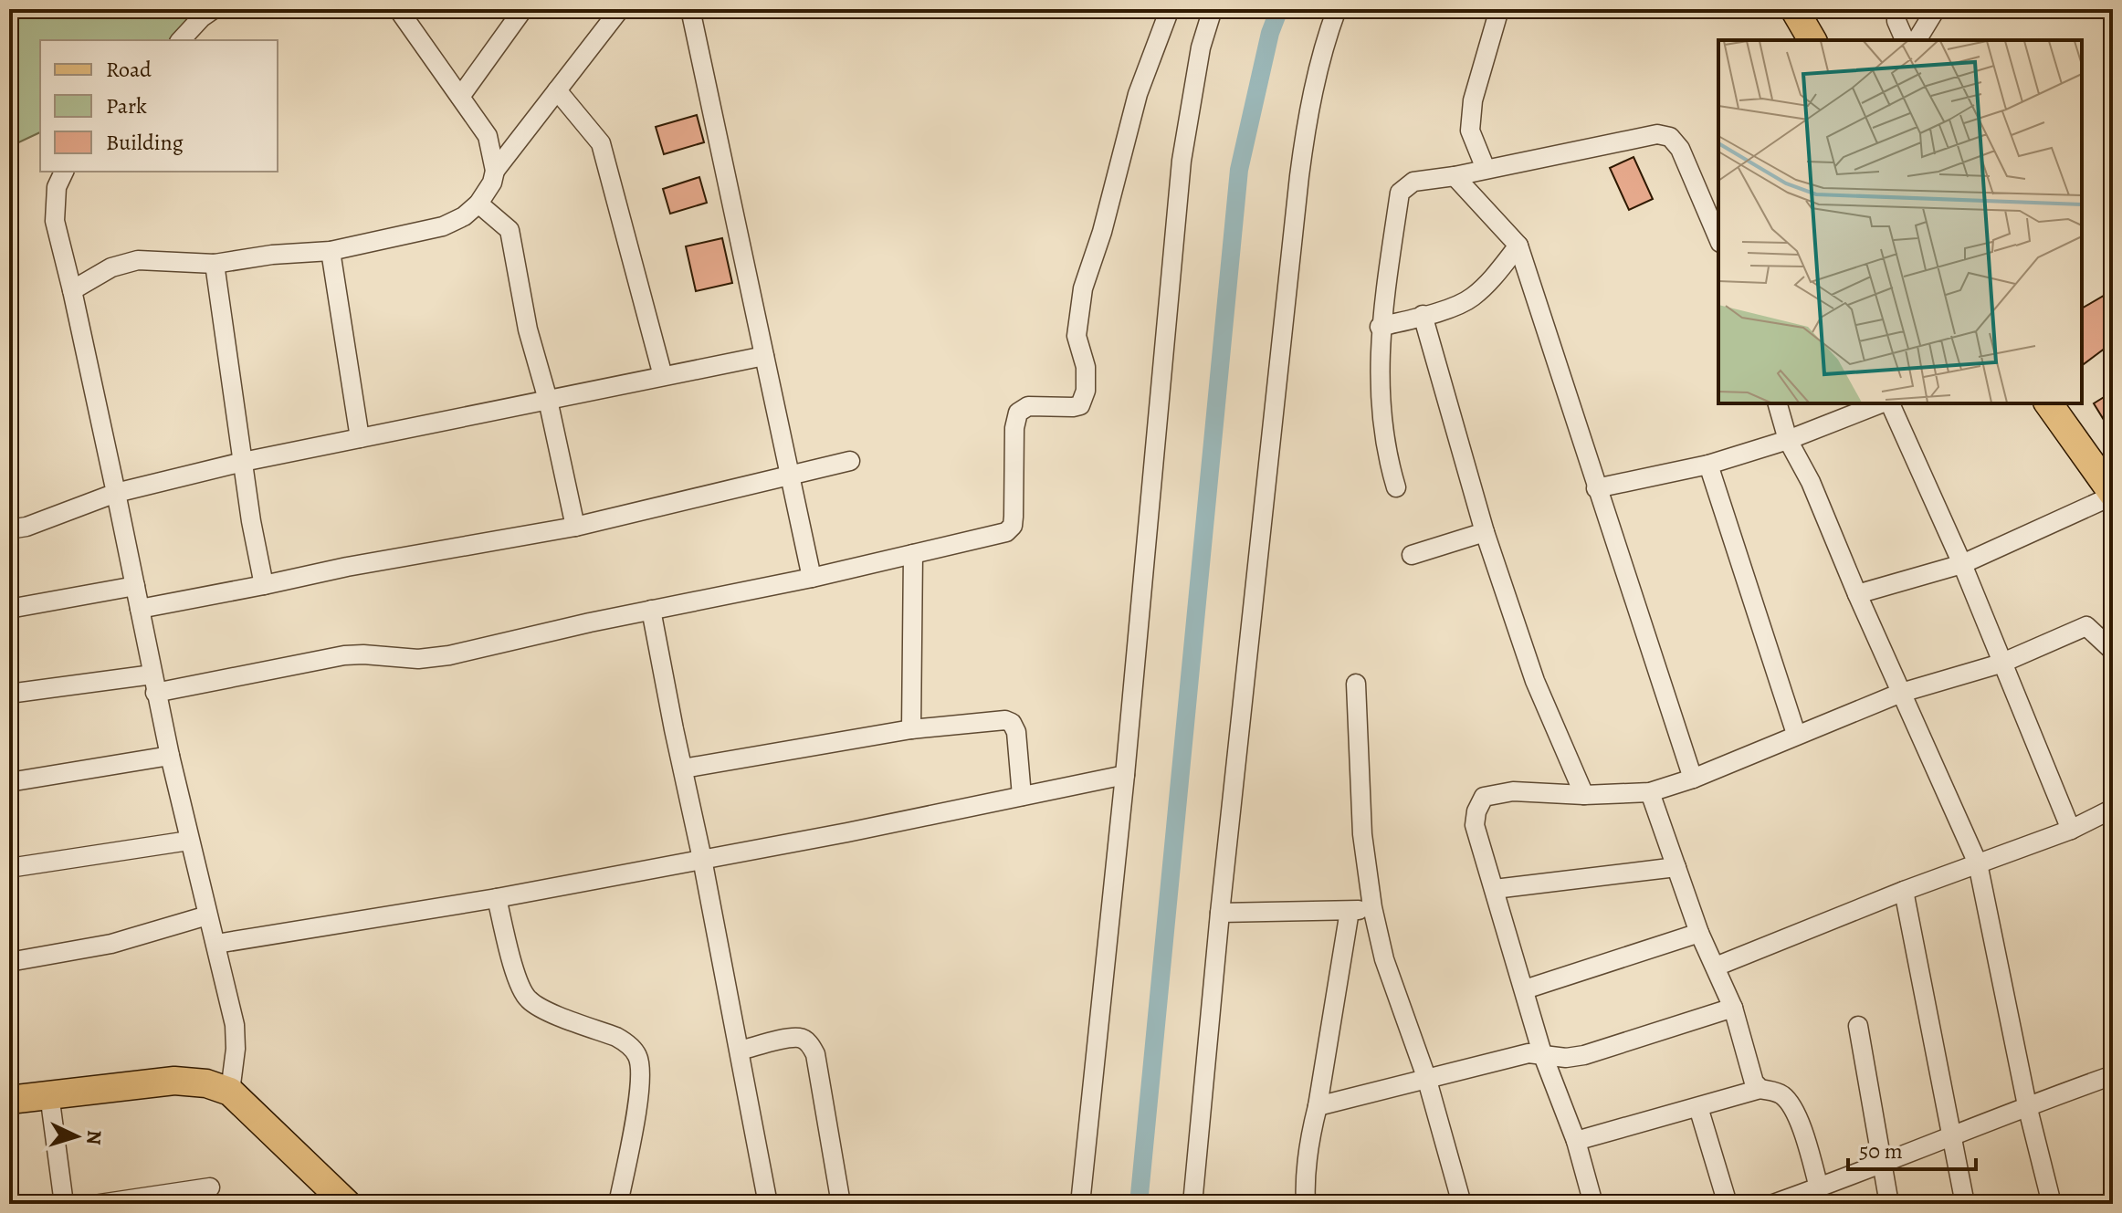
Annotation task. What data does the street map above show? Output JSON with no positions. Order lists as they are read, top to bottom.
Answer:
{
  "legend": ["Road", "Park", "Building"],
  "scale_bar": "50 m",
  "north": "right"
}
